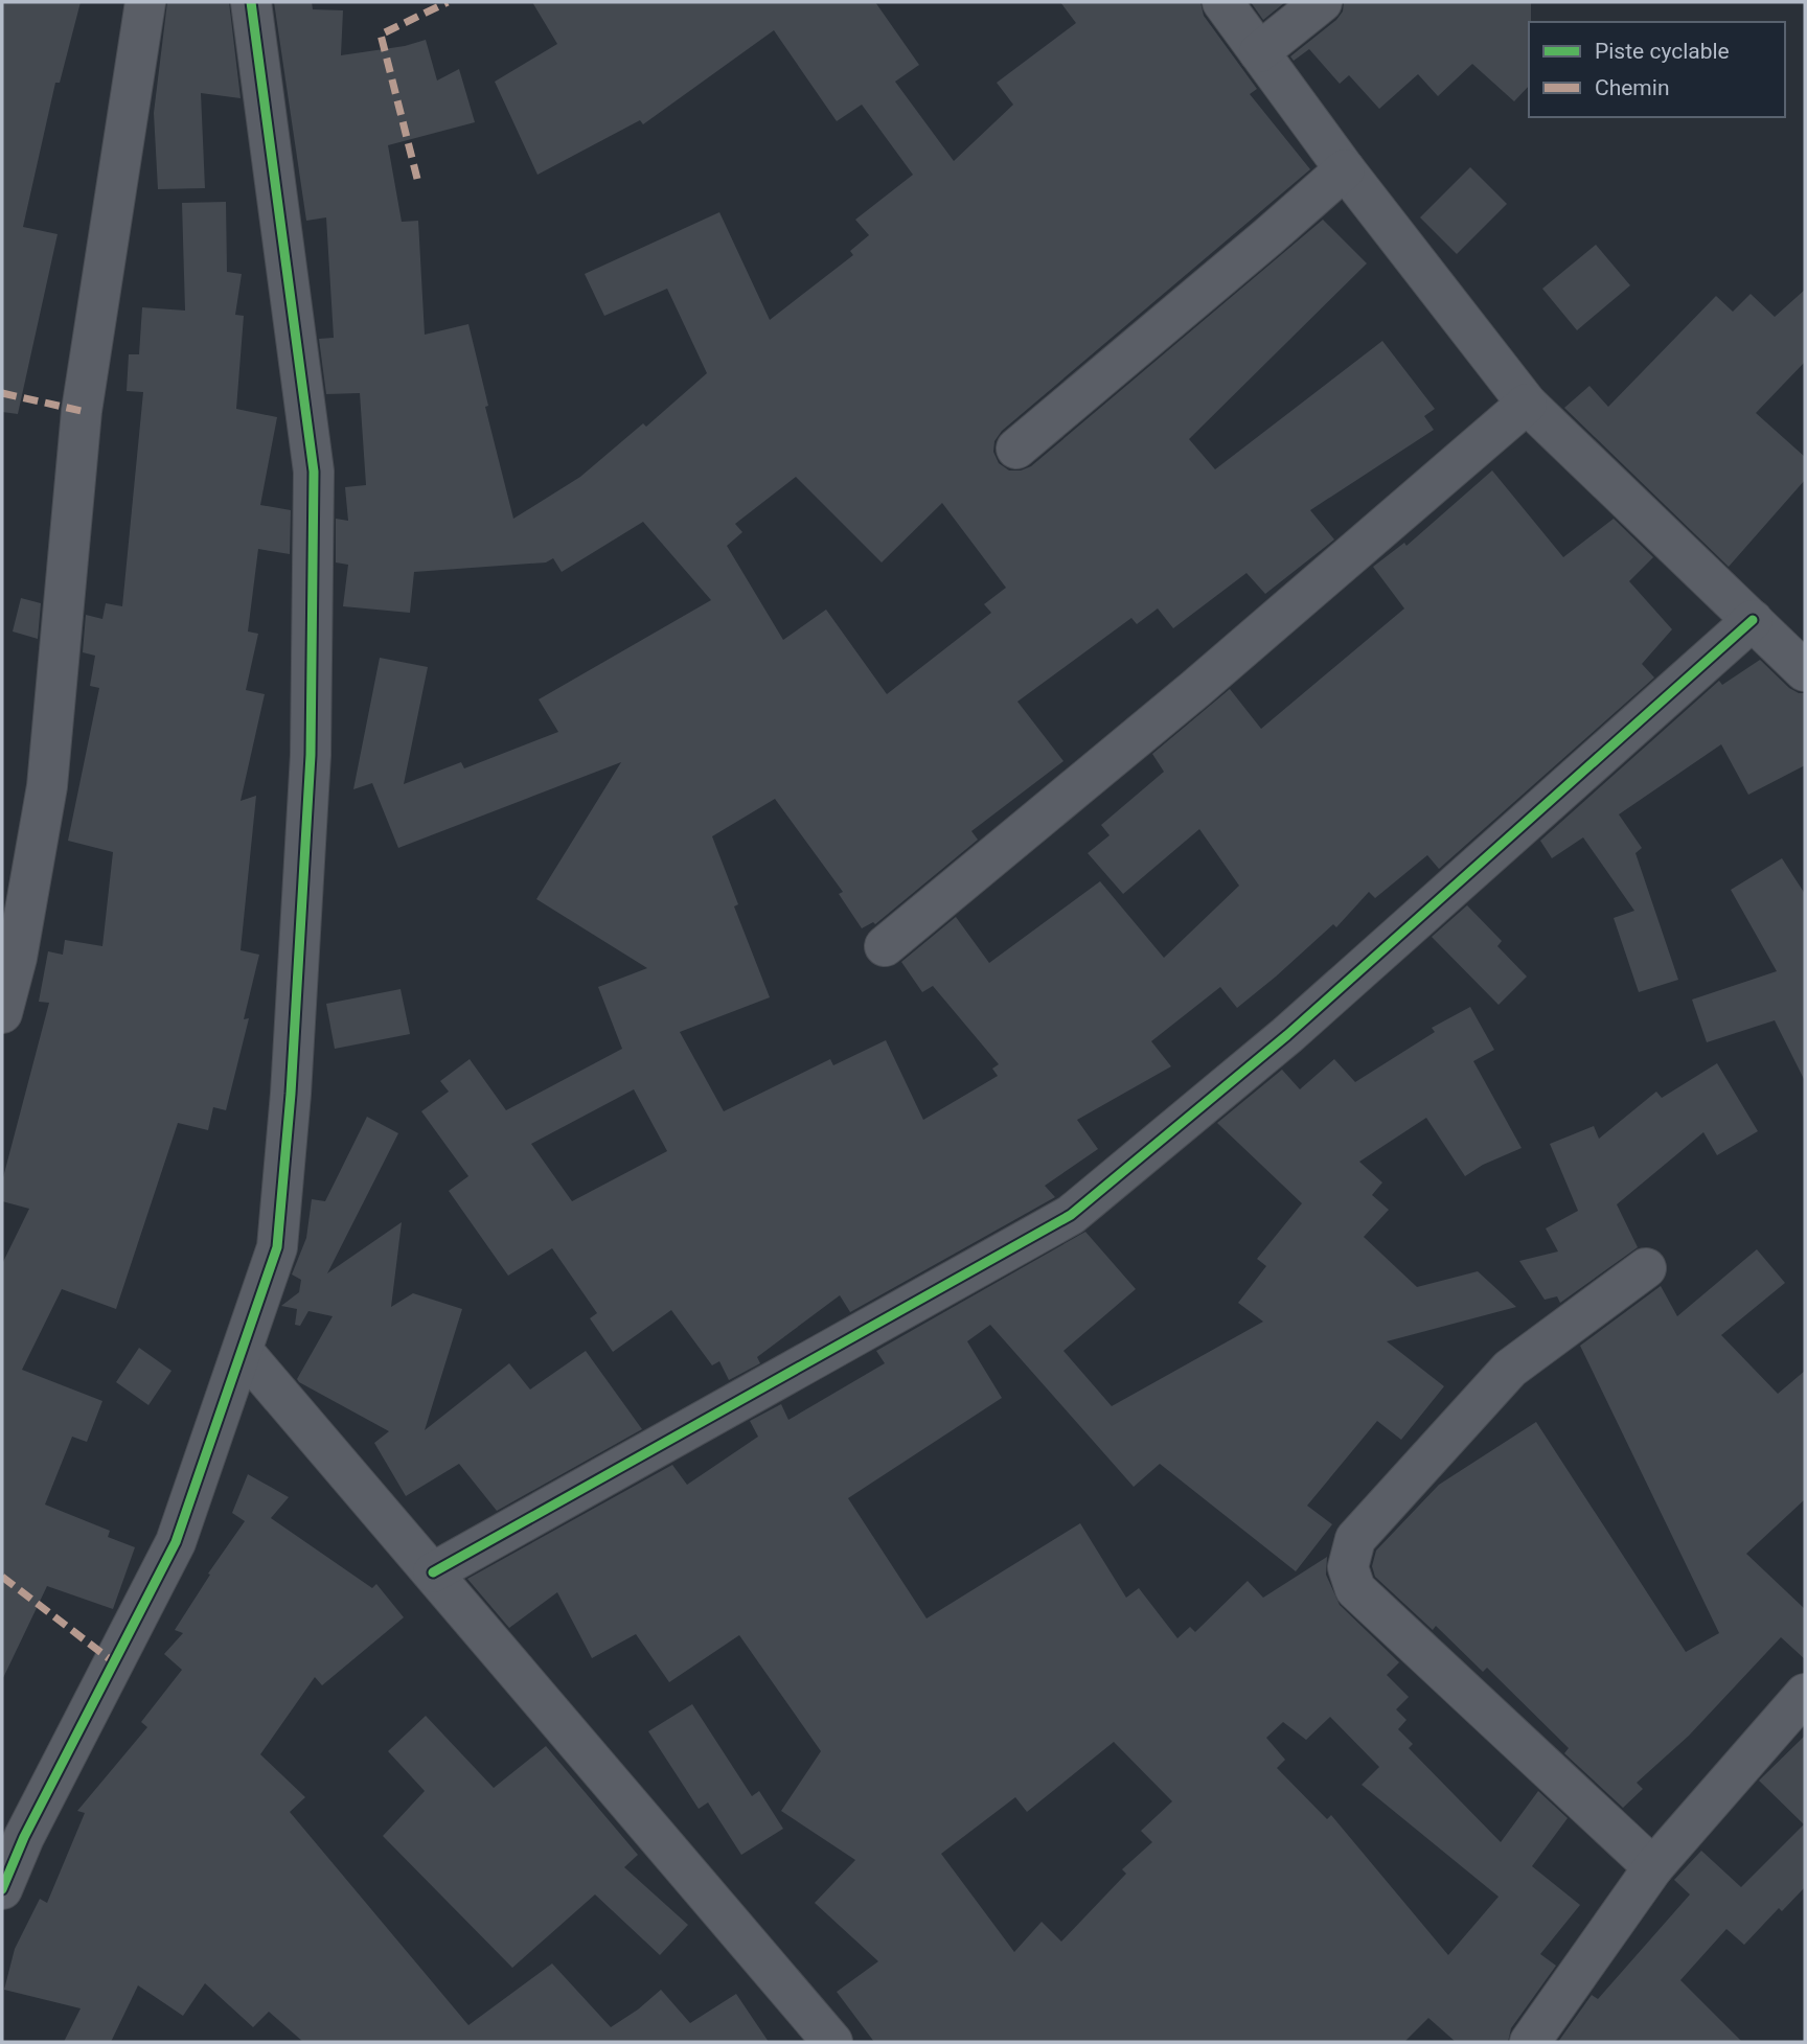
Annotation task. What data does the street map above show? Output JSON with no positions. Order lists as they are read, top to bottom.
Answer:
{
  "legend": ["Piste cyclable", "Chemin"]
}
